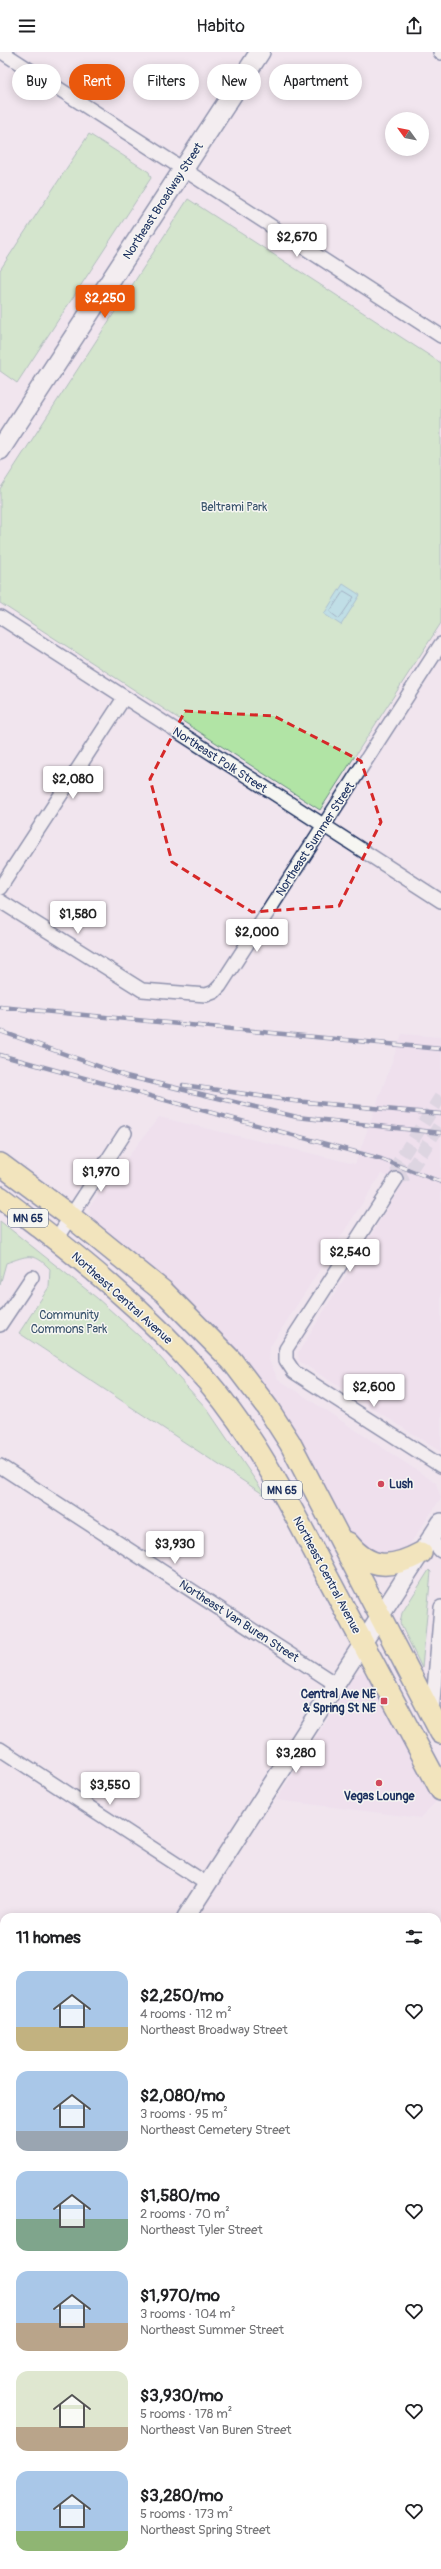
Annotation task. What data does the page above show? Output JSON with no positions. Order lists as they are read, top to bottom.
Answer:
{
  "streets": {
    "main road": ["Northeast Broadway Street", "MN 65", "Northeast Central Avenue"],
    "street": ["Northeast Polk Street", "Northeast Summer Street", "Northeast Van Buren Street"]
  },
  "crossings": [
    ["Northeast Polk Street", "Northeast Summer Street"]
  ],
  "parks": ["Beltrami Park", "Community Commons Park"],
  "places": {
    "other": ["Lush", "Vegas Lounge"],
    "transit": ["Central Ave NE & Spring St NE"]
  },
  "north": "top left",
  "page": {
    "header": "Habito",
    "chip": [
      "Buy",
      "Rent",
      "Filters",
      "New",
      "Apartment"
    ],
    "price": [
      "$2,670",
      "$2,250",
      "$2,080",
      "$1,580",
      "$2,000",
      "$1,970",
      "$2,540",
      "$2,600",
      "$3,930",
      "$3,280",
      "$3,550"
    ],
    "heading": "11 homes",
    "list": [
      {
        "name": "$2,250/mo",
        "note": "4 rooms · 112 m² · Northeast Broadway Street"
      },
      {
        "name": "$2,080/mo",
        "note": "3 rooms · 95 m² · Northeast Cemetery Street"
      },
      {
        "name": "$1,580/mo",
        "note": "2 rooms · 70 m² · Northeast Tyler Street"
      },
      {
        "name": "$1,970/mo",
        "note": "3 rooms · 104 m² · Northeast Summer Street"
      },
      {
        "name": "$3,930/mo",
        "note": "5 rooms · 178 m² · Northeast Van Buren Street"
      },
      {
        "name": "$3,280/mo",
        "note": "5 rooms · 173 m² · Northeast Spring Street"
      }
    ]
  }
}
